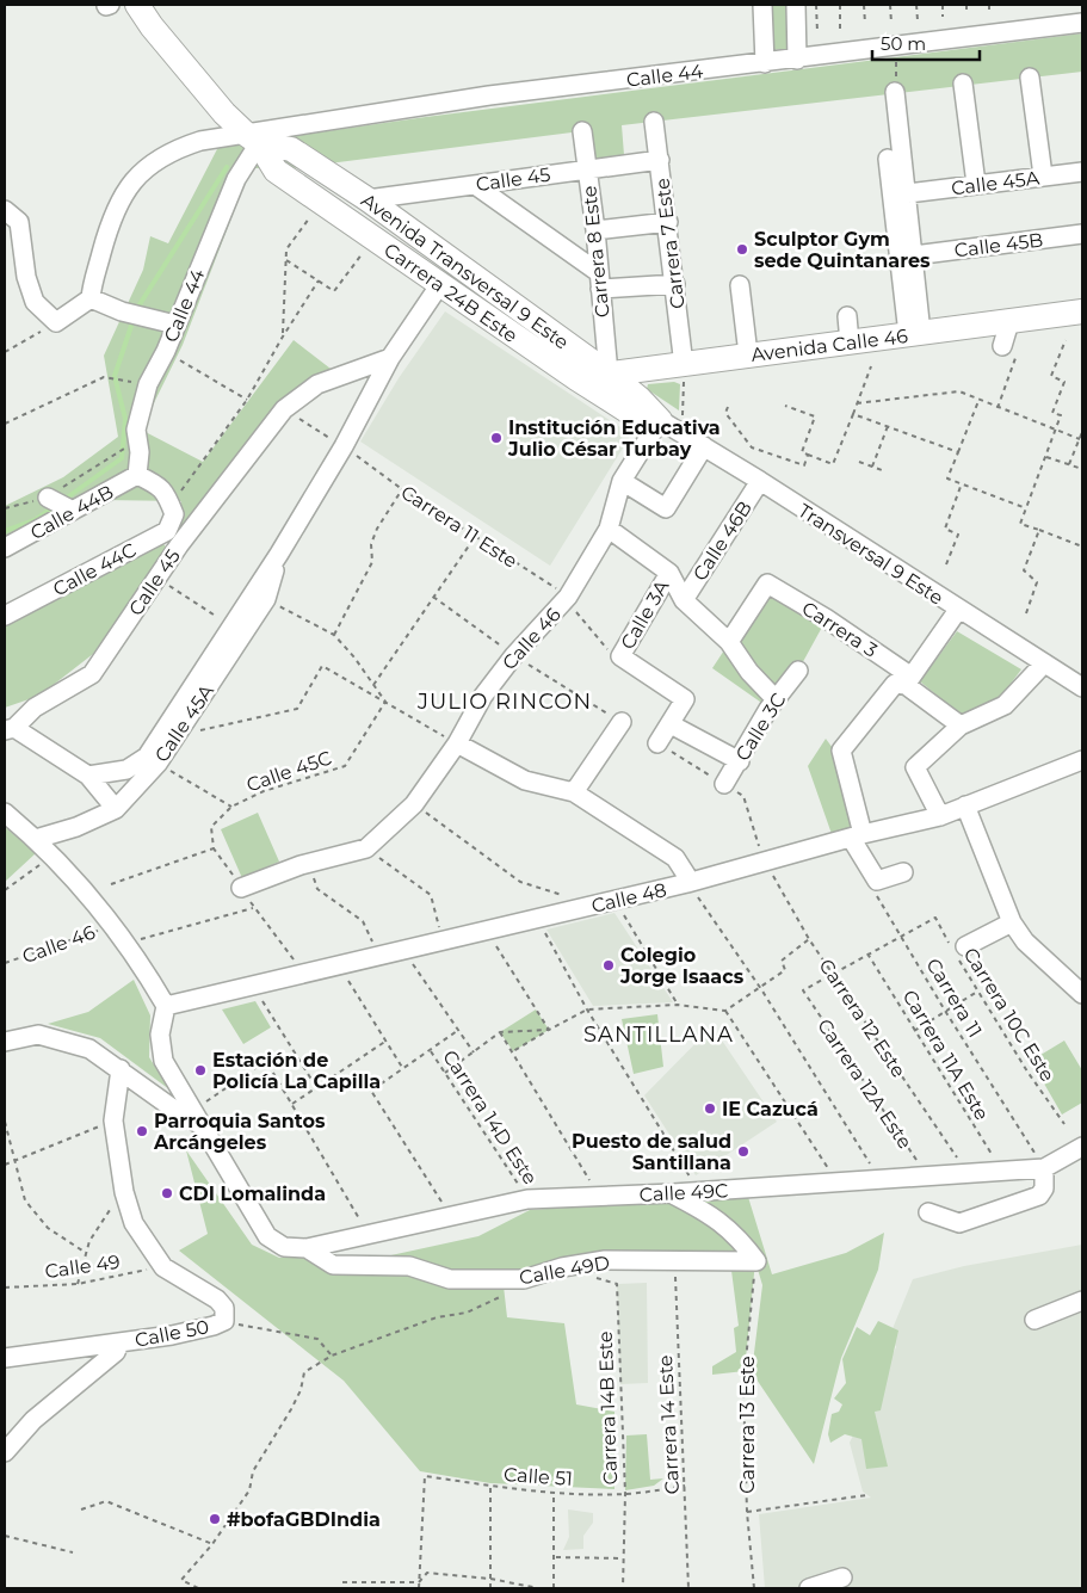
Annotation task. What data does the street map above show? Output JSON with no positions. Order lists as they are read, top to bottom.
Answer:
{
  "streets": {
    "main road": ["Avenida Transversal 9 Este", "Carrera 24B Este", "Avenida Calle 46"],
    "street": [
      "Calle 44",
      "Calle 45",
      "Calle 45A",
      "Carrera 7 Este",
      "Calle 45B",
      "Carrera 8 Este",
      "Calle 44B",
      "Calle 46B",
      "Transversal 9 Este",
      "Calle 44C",
      "Calle 3A",
      "Carrera 3",
      "Calle 46",
      "Calle 3C",
      "Calle 48",
      "Calle 49C",
      "Calle 49D",
      "Calle 50"
    ],
    "path": [
      "Carrera 11 Este",
      "Calle 45C",
      "Carrera 11",
      "Carrera 10C Este",
      "Carrera 12 Este",
      "Carrera 11A Este",
      "Carrera 12A Este",
      "Carrera 14D Este",
      "Calle 49",
      "Carrera 14B Este",
      "Carrera 14 Este",
      "Carrera 13 Este",
      "Calle 51"
    ]
  },
  "crossings": [
    ["Calle 44", "Avenida Transversal 9 Este"],
    ["Calle 44", "Carrera 24B Este"],
    ["Calle 44", "Calle 44B"],
    ["Calle 45", "Calle 45A"],
    ["Calle 45", "Carrera 7 Este"],
    ["Calle 45", "Carrera 8 Este"],
    ["Calle 45", "Avenida Transversal 9 Este"],
    ["Calle 45", "Carrera 11 Este"],
    ["Calle 45A", "Carrera 24B Este"],
    ["Calle 45A", "Carrera 11 Este"],
    ["Carrera 7 Este", "Avenida Calle 46"],
    ["Carrera 8 Este", "Avenida Transversal 9 Este"],
    ["Carrera 8 Este", "Avenida Calle 46"],
    ["Avenida Transversal 9 Este", "Carrera 24B Este"],
    ["Avenida Transversal 9 Este", "Avenida Calle 46"],
    ["Avenida Transversal 9 Este", "Transversal 9 Este"],
    ["Avenida Transversal 9 Este", "Calle 46"],
    ["Carrera 24B Este", "Avenida Calle 46"],
    ["Carrera 24B Este", "Transversal 9 Este"],
    ["Carrera 24B Este", "Calle 46"],
    ["Carrera 11 Este", "Calle 3A"],
    ["Carrera 11 Este", "Calle 46"],
    ["Calle 46B", "Transversal 9 Este"],
    ["Transversal 9 Este", "Calle 46"],
    ["Calle 48", "Carrera 12 Este"],
    ["Carrera 11", "Carrera 10C Este"],
    ["Carrera 11", "Calle 49C"],
    ["Carrera 12 Este", "Carrera 12A Este"],
    ["Carrera 12 Este", "Calle 49C"],
    ["Carrera 11A Este", "Calle 49C"],
    ["Carrera 12A Este", "Calle 49C"],
    ["Carrera 14D Este", "Calle 49C"],
    ["Calle 49C", "Calle 49D"],
    ["Calle 49D", "Carrera 14 Este"],
    ["Calle 49D", "Carrera 13 Este"],
    ["Carrera 14B Este", "Calle 51"],
    ["Carrera 14 Este", "Calle 51"]
  ],
  "districts": ["JULIO RINCON", "SANTILLANA"],
  "places": [
    "Sculptor Gym sede Quintanares",
    "Institución Educativa Julio César Turbay",
    "Colegio Jorge Isaacs",
    "Estación de Policía La Capilla",
    "IE Cazucá",
    "Parroquia Santos Arcángeles",
    "Puesto de salud Santillana",
    "CDI Lomalinda",
    "#bofaGBDIndia"
  ],
  "scale_bar": "50 m"
}
